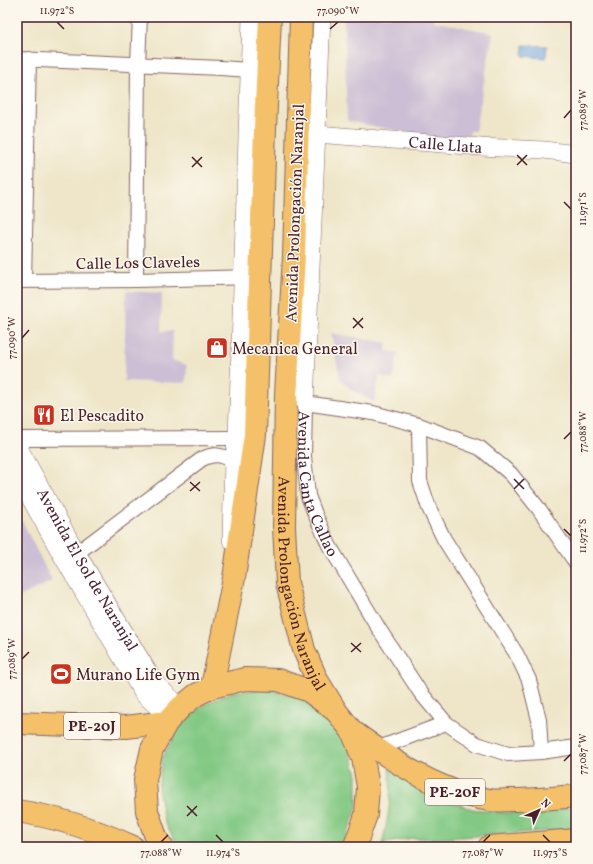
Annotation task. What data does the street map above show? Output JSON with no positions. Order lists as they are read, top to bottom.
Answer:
{
  "streets": {
    "main road": ["Avenida Prolongación Naranjal", "PE-20J", "PE-20F"],
    "street": [
      "Calle Llata",
      "Calle Los Claveles",
      "Avenida Canta Callao",
      "Avenida El Sol de Naranjal"
    ]
  },
  "crossings": [
    ["Calle Llata", "Avenida Prolongación Naranjal"],
    ["Avenida Prolongación Naranjal", "Calle Los Claveles"],
    ["Avenida Prolongación Naranjal", "Avenida Canta Callao"],
    ["Avenida Prolongación Naranjal", "PE-20F"],
    ["Avenida El Sol de Naranjal", "PE-20J"],
    ["Avenida El Sol de Naranjal", "PE-20F"],
    ["PE-20J", "PE-20F"]
  ],
  "places": {
    "shop": ["Mecanica General"],
    "restaurant": ["El Pescadito"],
    "sports": ["Murano Life Gym"]
  },
  "north": "top right",
  "coordinates": [
    "11.972°S",
    "77.090°W",
    "77.089°W",
    "11.971°S",
    "77.088°W",
    "77.087°W",
    "11.974°S",
    "11.973°S"
  ]
}
